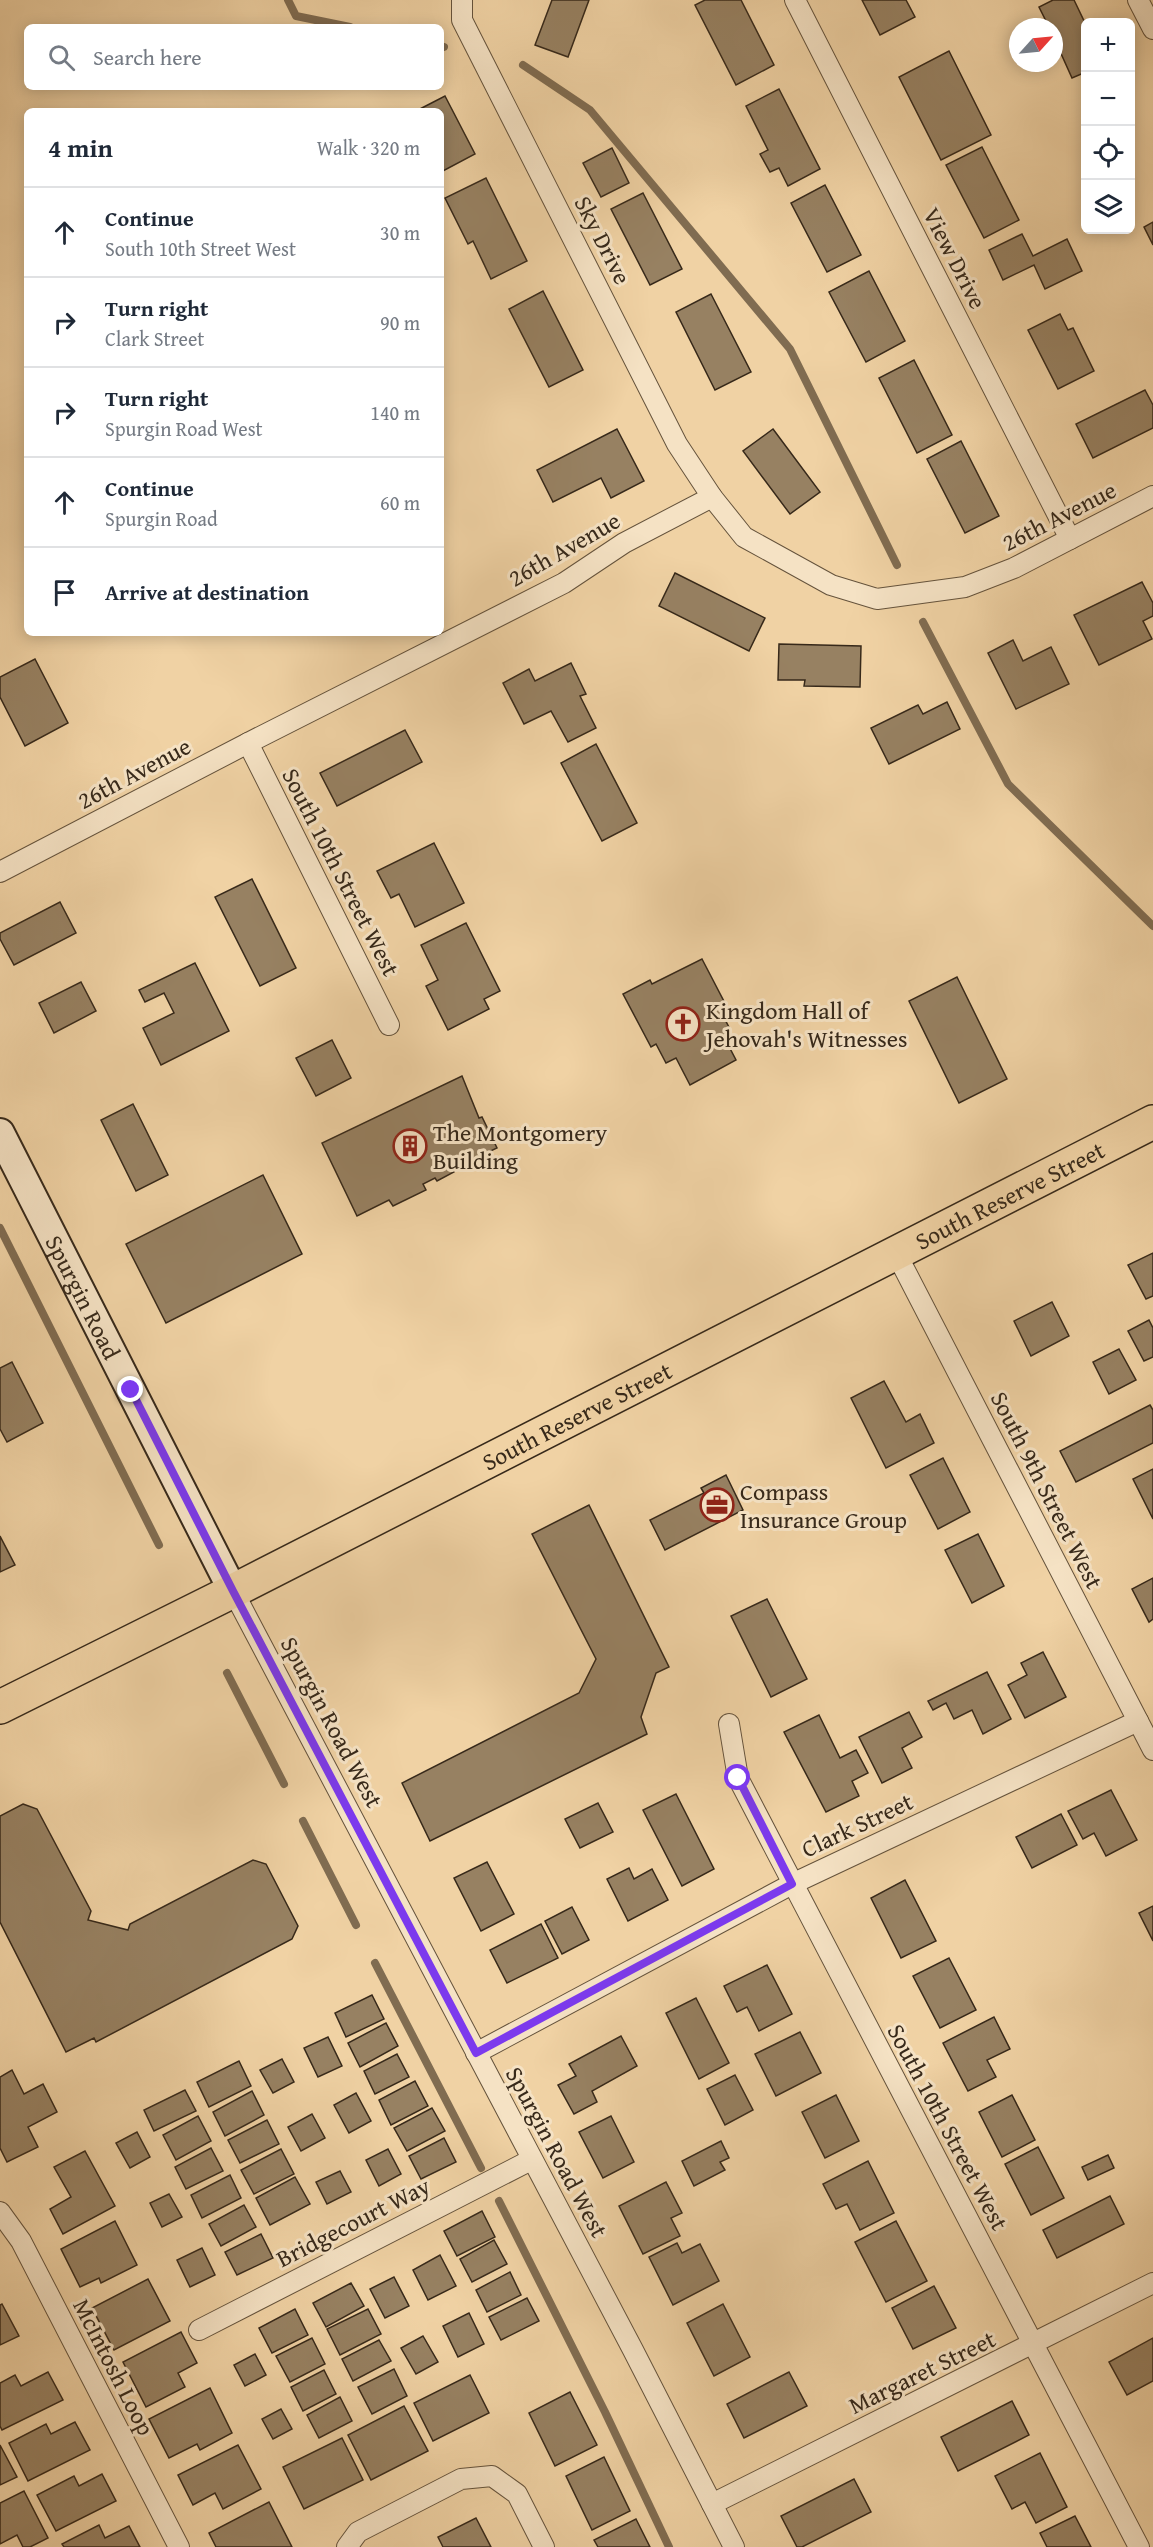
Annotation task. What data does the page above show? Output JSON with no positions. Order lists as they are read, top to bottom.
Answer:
{
  "streets": {
    "highway": ["South Reserve Street"],
    "street": [
      "Sky Drive",
      "View Drive",
      "26th Avenue",
      "South 10th Street West",
      "Spurgin Road",
      "South 9th Street West",
      "Spurgin Road West",
      "Clark Street",
      "Bridgecourt Way",
      "McIntosh Loop",
      "Margaret Street"
    ]
  },
  "crossings": [
    ["Sky Drive", "26th Avenue"],
    ["View Drive", "26th Avenue"],
    ["26th Avenue", "South 10th Street West"],
    ["South 10th Street West", "Clark Street"],
    ["South 10th Street West", "Margaret Street"],
    ["South Reserve Street", "Spurgin Road"],
    ["South Reserve Street", "South 9th Street West"],
    ["South Reserve Street", "Spurgin Road West"],
    ["Spurgin Road", "Spurgin Road West"],
    ["South 9th Street West", "Clark Street"],
    ["Spurgin Road West", "Clark Street"],
    ["Spurgin Road West", "Bridgecourt Way"],
    ["Spurgin Road West", "Margaret Street"]
  ],
  "places": {
    "church": ["Kingdom Hall of Jehovah's Witnesses"],
    "building": ["The Montgomery Building"],
    "office": ["Compass Insurance Group"]
  },
  "north": "top right",
  "page": {
    "map_buttons": ["+", "−"],
    "search": "Search here",
    "heading": ["4 min", "Walk · 320 m"],
    "list": [
      ["Continue", "South 10th Street West", "30 m"],
      ["Turn right", "Clark Street", "90 m"],
      ["Turn right", "Spurgin Road West", "140 m"],
      ["Continue", "Spurgin Road", "60 m"],
      "Arrive at destination"
    ]
  }
}
